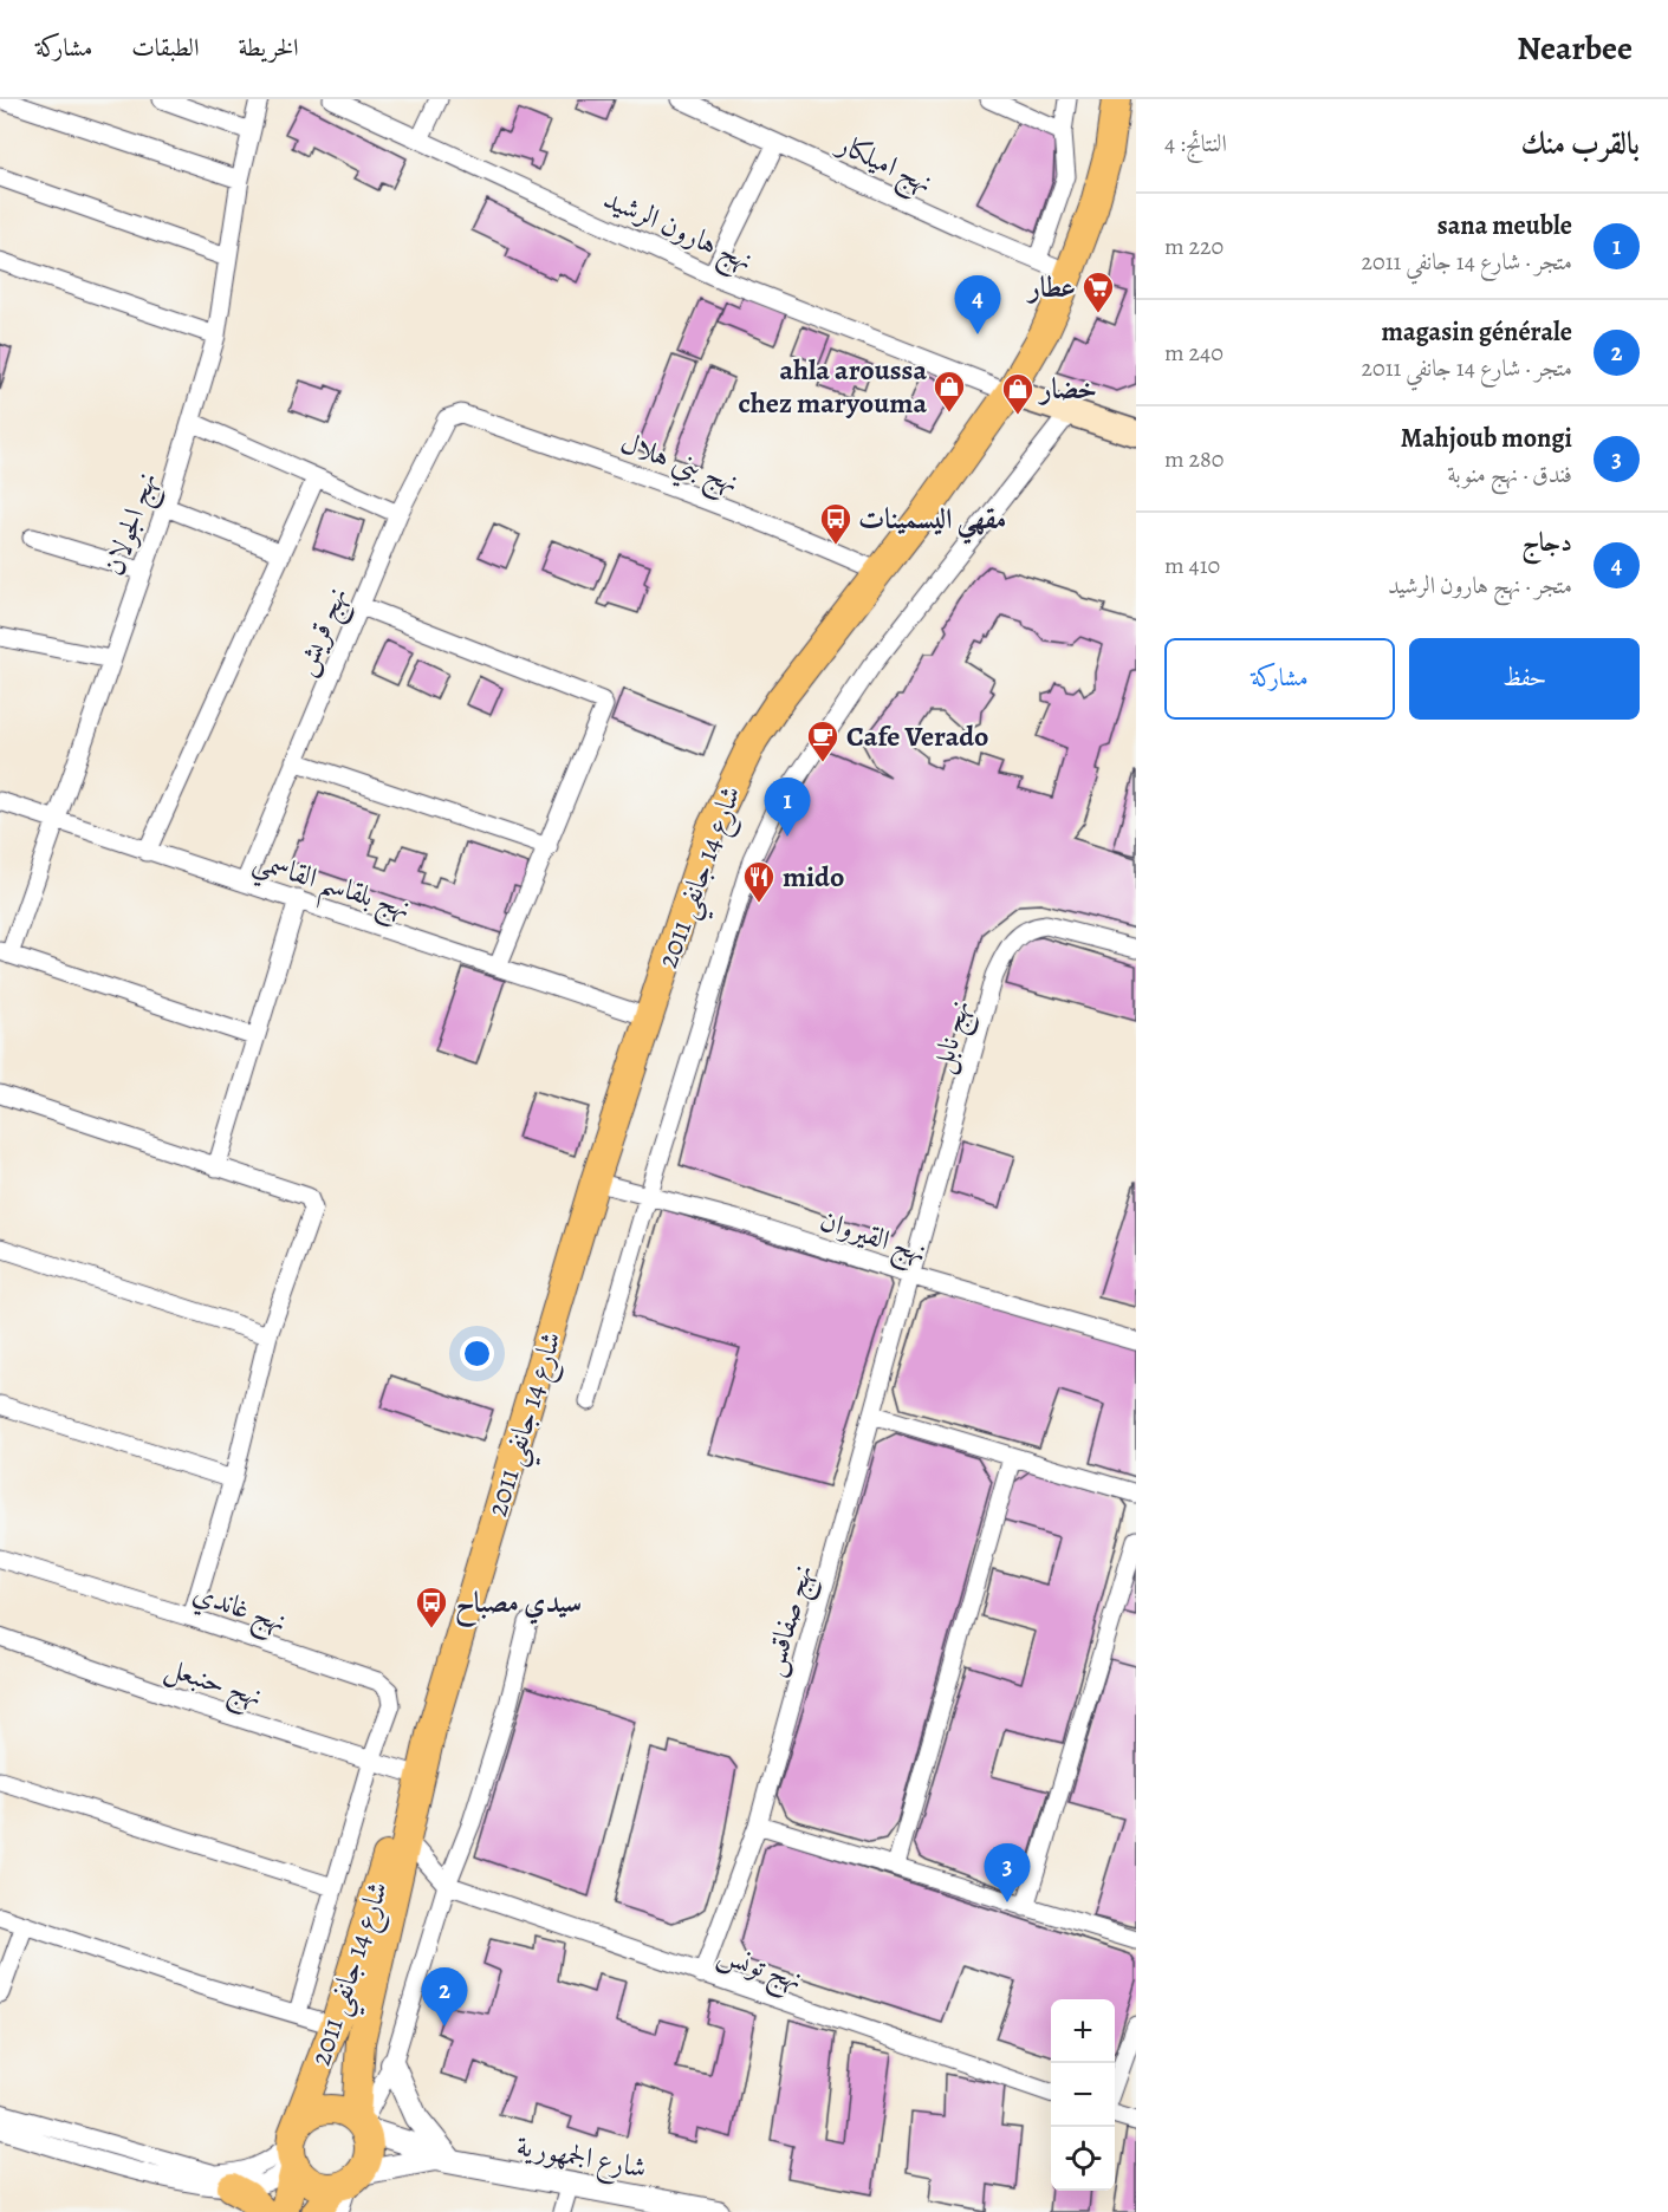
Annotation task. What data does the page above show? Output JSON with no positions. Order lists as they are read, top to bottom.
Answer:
{
  "streets": {
    "main road": ["شارع 14 جانفي 2011"],
    "street": [
      "نهج اميلكار",
      "نهج هارون الرشيد",
      "نهج بني هلال",
      "نهج الجولان",
      "نهج قريش",
      "نهج بلقاسم القاسمي",
      "نهج نابل",
      "نهج القيروان",
      "نهج غاندي",
      "نهج صفاقس",
      "نهج حنبعل",
      "نهج تونس",
      "شارع الجمهورية"
    ]
  },
  "crossings": [
    ["نهج اميلكار", "شارع 14 جانفي 2011"],
    ["نهج هارون الرشيد", "شارع 14 جانفي 2011"],
    ["نهج بني هلال", "نهج قريش"],
    ["نهج بني هلال", "شارع 14 جانفي 2011"],
    ["نهج الجولان", "نهج بلقاسم القاسمي"],
    ["نهج قريش", "نهج بلقاسم القاسمي"],
    ["شارع 14 جانفي 2011", "نهج بلقاسم القاسمي"],
    ["شارع 14 جانفي 2011", "نهج القيروان"],
    ["شارع 14 جانفي 2011", "نهج حنبعل"],
    ["نهج نابل", "نهج القيروان"],
    ["نهج نابل", "نهج صفاقس"],
    ["نهج القيروان", "نهج صفاقس"],
    ["نهج غاندي", "نهج حنبعل"],
    ["نهج صفاقس", "نهج تونس"]
  ],
  "places": {
    "supermarket": ["عطار"],
    "shop": ["ahla aroussa chez maryouma", "خضار"],
    "bus stop": ["مقهي اليسمينات", "سيدي مصباح"],
    "cafe": ["Cafe Verado"],
    "restaurant": ["mido"]
  },
  "page": {
    "header": "Nearbee",
    "nav": ["الخريطة", "الطبقات", "مشاركة"],
    "heading": ["بالقرب منك", "النتائج: 4"],
    "list": [
      {
        "mark": "1",
        "name": "sana meuble",
        "note": "متجر · شارع 14 جانفي 2011",
        "value": "220 m"
      },
      {
        "mark": "2",
        "name": "magasin générale",
        "note": "متجر · شارع 14 جانفي 2011",
        "value": "240 m"
      },
      {
        "mark": "3",
        "name": "Mahjoub mongi",
        "note": "فندق · نهج منوبة",
        "value": "280 m"
      },
      {
        "mark": "4",
        "name": "دجاج",
        "note": "متجر · نهج هارون الرشيد",
        "value": "410 m"
      }
    ],
    "pins": [
      "4",
      "1",
      "3",
      "2"
    ],
    "buttons": ["حفظ", "مشاركة"],
    "map_buttons": ["+", "−"]
  }
}
